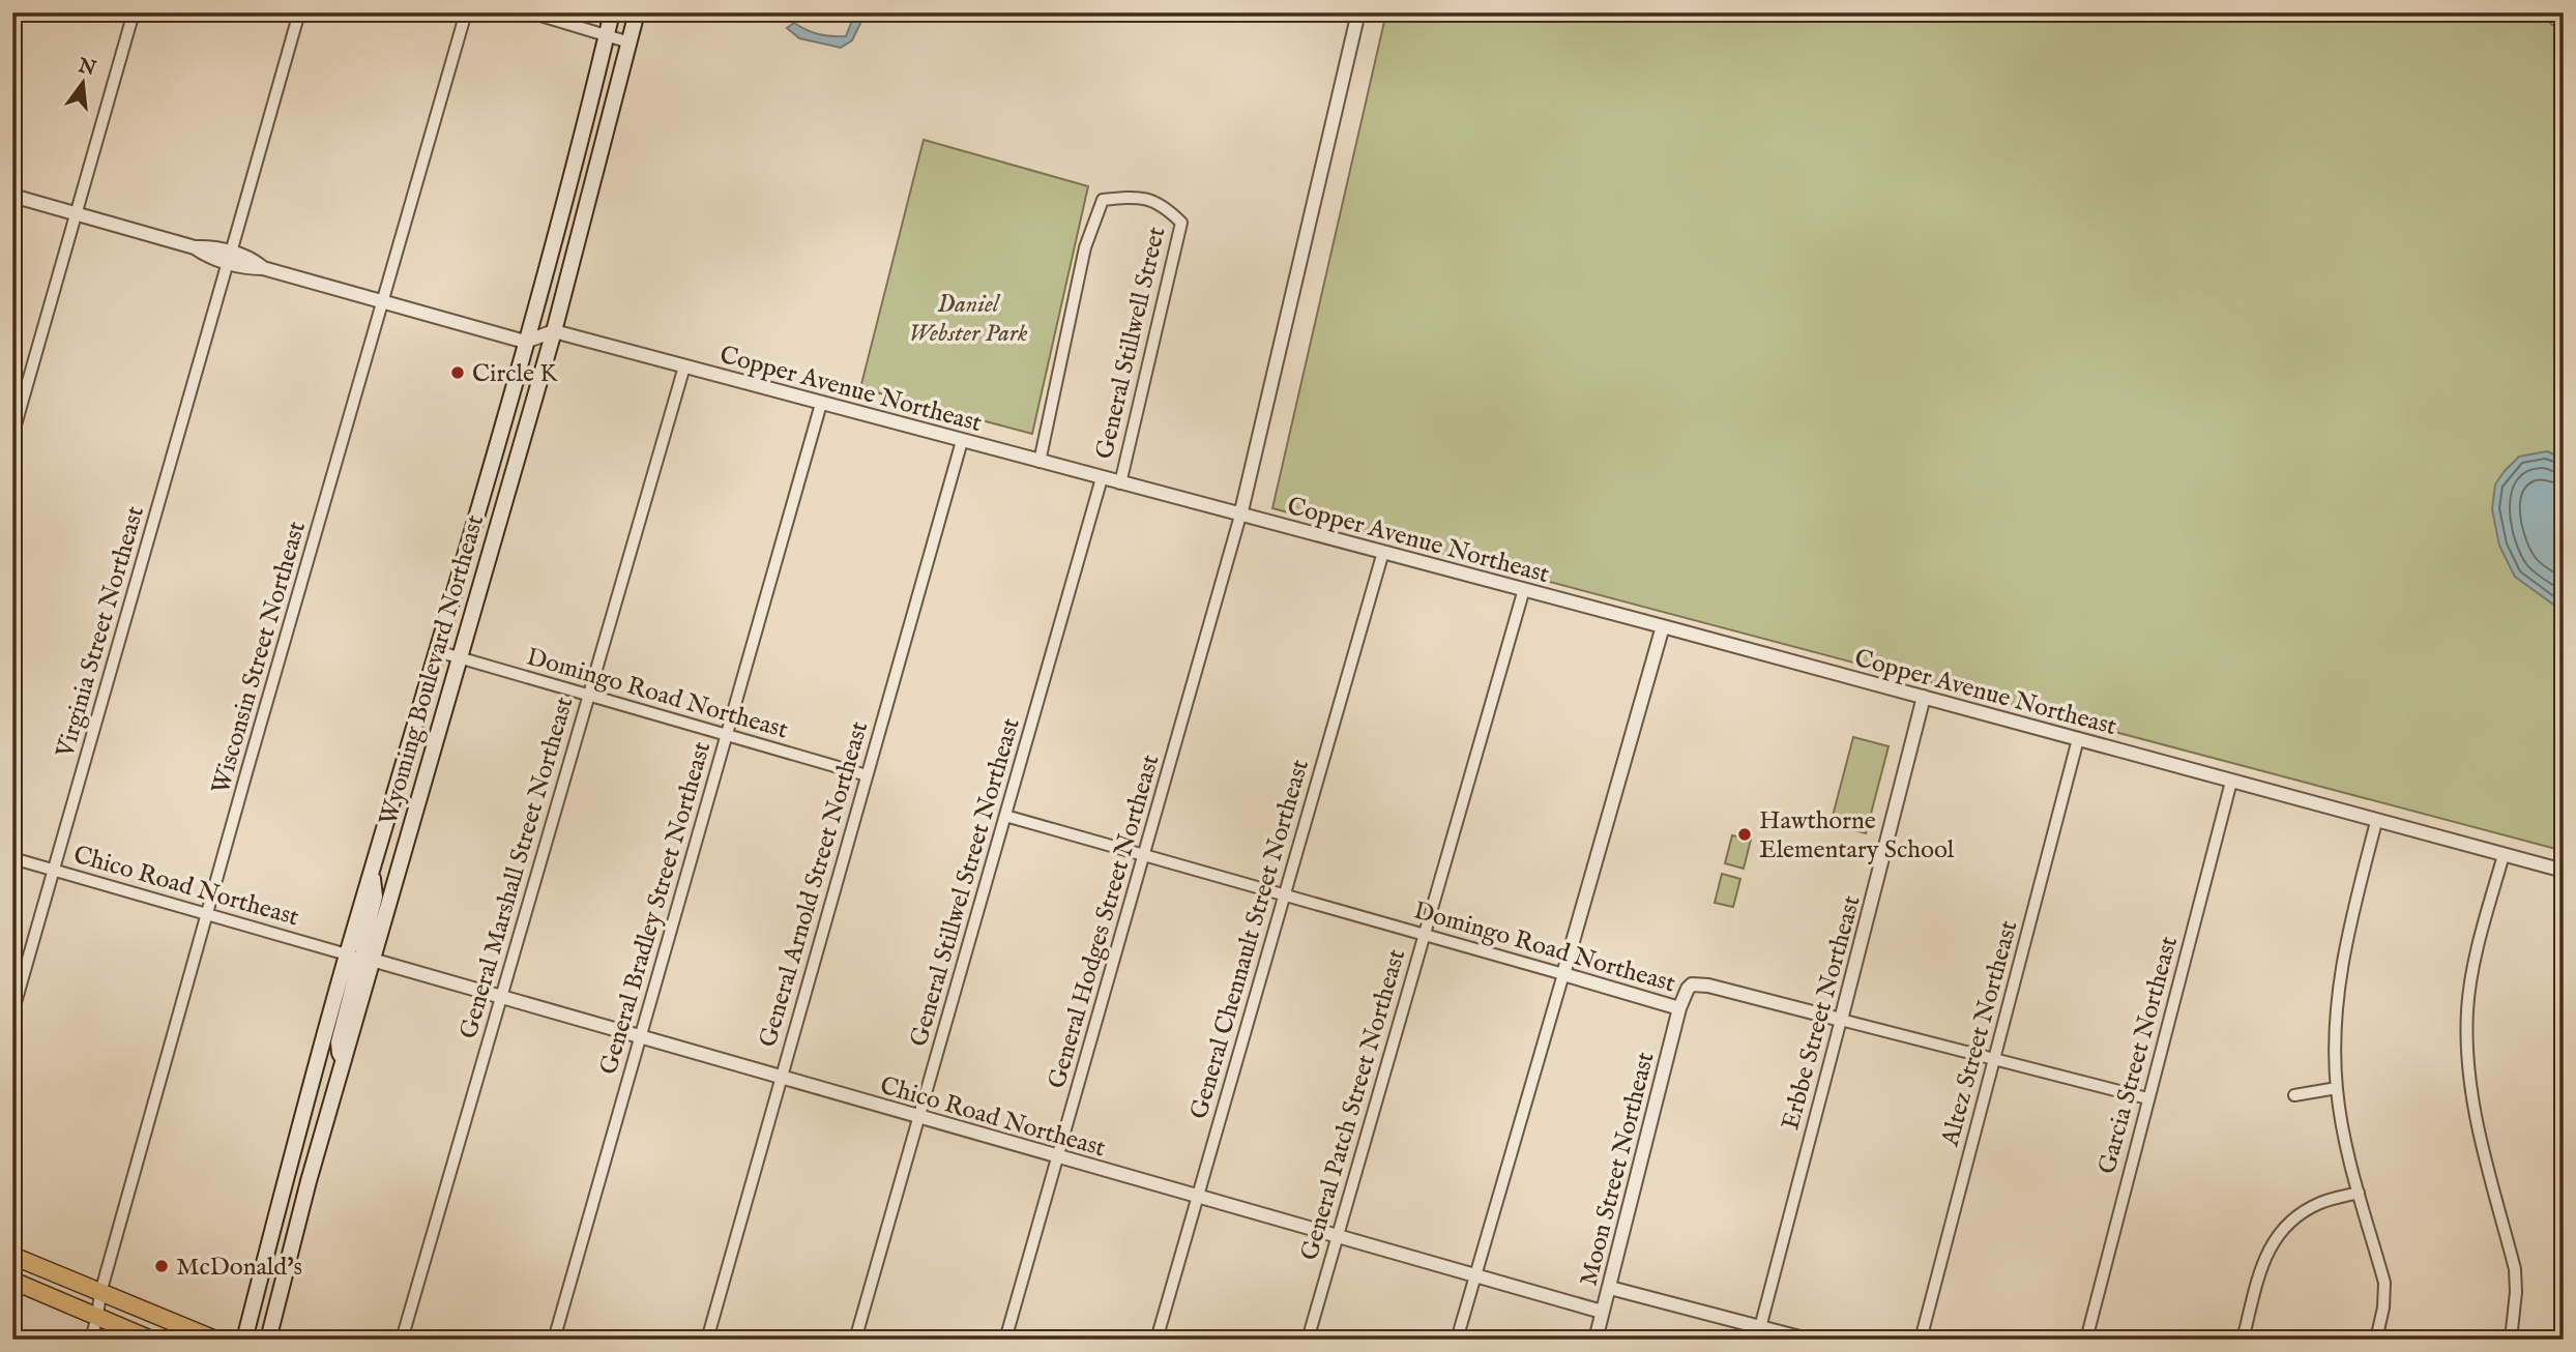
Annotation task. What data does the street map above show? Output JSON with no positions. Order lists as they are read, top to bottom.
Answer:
{
  "streets": {
    "main road": ["Wyoming Boulevard Northeast"],
    "street": [
      "General Stillwell Street",
      "Copper Avenue Northeast",
      "Virginia Street Northeast",
      "Wisconsin Street Northeast",
      "Domingo Road Northeast",
      "General Marshall Street Northeast",
      "General Stillwel Street Northeast",
      "General Arnold Street Northeast",
      "Chico Road Northeast",
      "General Bradley Street Northeast",
      "General Hodges Street Northeast",
      "General Chennault Street Northeast",
      "Erbbe Street Northeast",
      "Altez Street Northeast",
      "Garcia Street Northeast",
      "General Patch Street Northeast",
      "Moon Street Northeast"
    ]
  },
  "crossings": [
    ["General Stillwell Street", "Copper Avenue Northeast"],
    ["Copper Avenue Northeast", "Wyoming Boulevard Northeast"],
    ["Copper Avenue Northeast", "General Marshall Street Northeast"],
    ["Copper Avenue Northeast", "General Stillwel Street Northeast"],
    ["Copper Avenue Northeast", "General Arnold Street Northeast"],
    ["Copper Avenue Northeast", "General Bradley Street Northeast"],
    ["Copper Avenue Northeast", "General Hodges Street Northeast"],
    ["Copper Avenue Northeast", "General Chennault Street Northeast"],
    ["Copper Avenue Northeast", "Erbbe Street Northeast"],
    ["Copper Avenue Northeast", "Altez Street Northeast"],
    ["Copper Avenue Northeast", "Garcia Street Northeast"],
    ["Copper Avenue Northeast", "General Patch Street Northeast"],
    ["Virginia Street Northeast", "Chico Road Northeast"],
    ["Wisconsin Street Northeast", "Chico Road Northeast"],
    ["Wyoming Boulevard Northeast", "Domingo Road Northeast"],
    ["Wyoming Boulevard Northeast", "Chico Road Northeast"],
    ["Domingo Road Northeast", "General Marshall Street Northeast"],
    ["Domingo Road Northeast", "General Stillwel Street Northeast"],
    ["Domingo Road Northeast", "General Arnold Street Northeast"],
    ["Domingo Road Northeast", "General Bradley Street Northeast"],
    ["Domingo Road Northeast", "General Hodges Street Northeast"],
    ["Domingo Road Northeast", "General Chennault Street Northeast"],
    ["Domingo Road Northeast", "Erbbe Street Northeast"],
    ["Domingo Road Northeast", "Altez Street Northeast"],
    ["Domingo Road Northeast", "Garcia Street Northeast"],
    ["Domingo Road Northeast", "General Patch Street Northeast"],
    ["Domingo Road Northeast", "Moon Street Northeast"],
    ["General Marshall Street Northeast", "Chico Road Northeast"],
    ["General Stillwel Street Northeast", "Chico Road Northeast"],
    ["General Arnold Street Northeast", "Chico Road Northeast"],
    ["Chico Road Northeast", "General Bradley Street Northeast"],
    ["Chico Road Northeast", "General Hodges Street Northeast"],
    ["Chico Road Northeast", "General Chennault Street Northeast"],
    ["Chico Road Northeast", "General Patch Street Northeast"],
    ["Chico Road Northeast", "Moon Street Northeast"]
  ],
  "parks": ["Daniel Webster Park"],
  "places": ["Circle K", "Hawthorne Elementary School", "McDonald's"],
  "north": "top"
}
